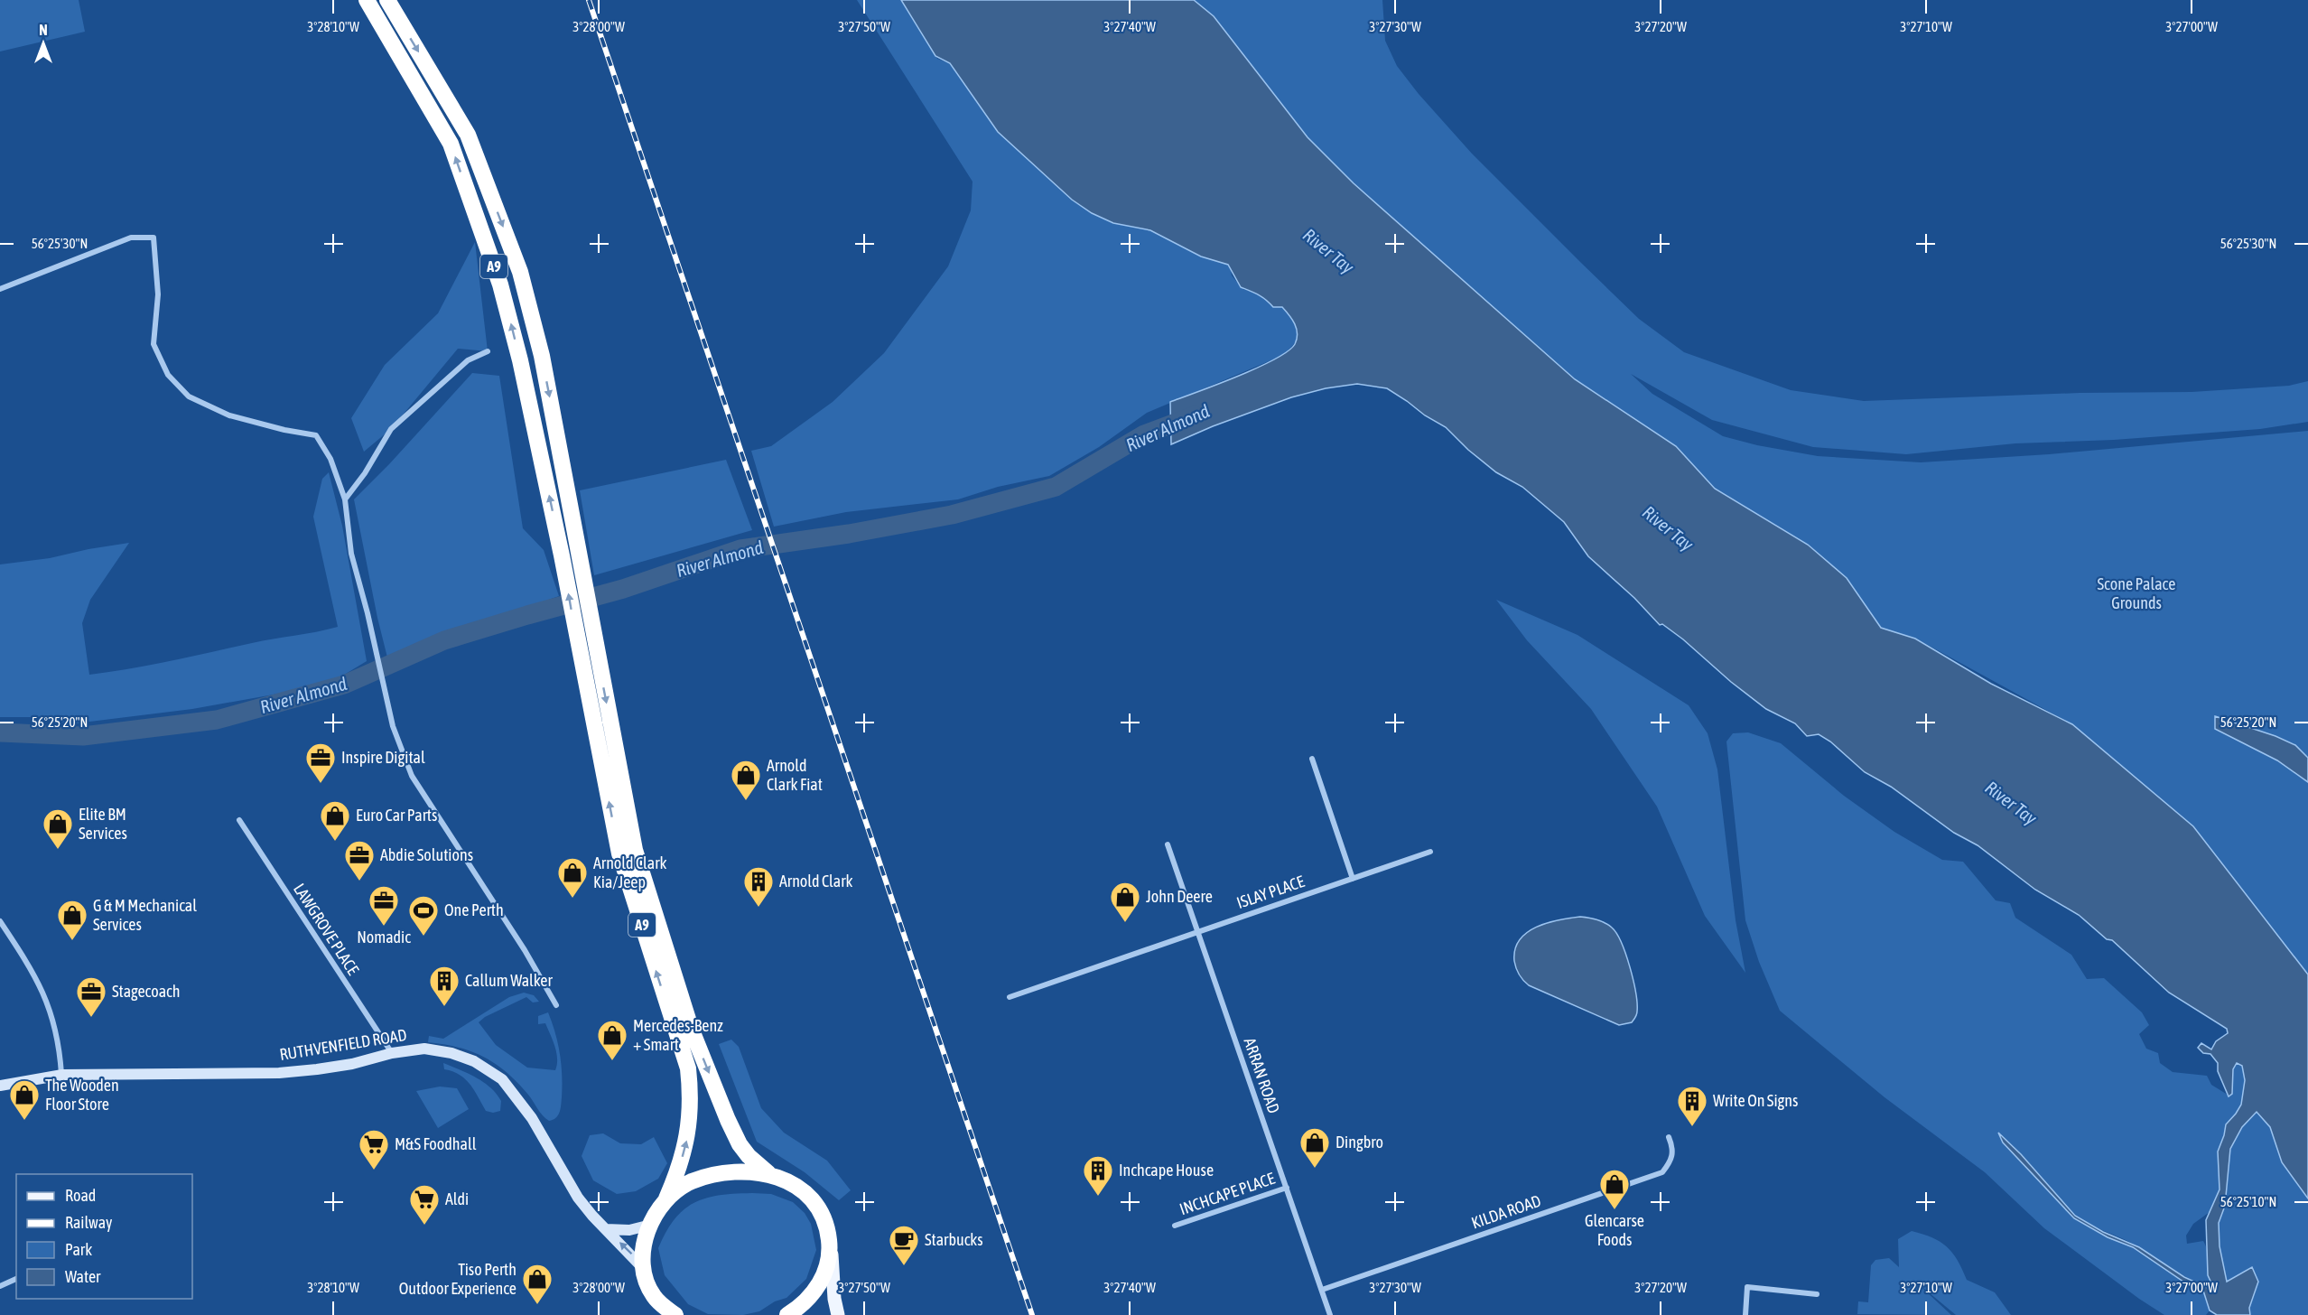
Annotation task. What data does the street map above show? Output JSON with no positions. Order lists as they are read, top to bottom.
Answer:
{
  "streets": {
    "highway": ["A9"],
    "street": [
      "ISLAY PLACE",
      "LAWGROVE PLACE",
      "RUTHVENFIELD ROAD",
      "ARRAN ROAD",
      "INCHCAPE PLACE",
      "KILDA ROAD"
    ]
  },
  "crossings": [
    ["ISLAY PLACE", "ARRAN ROAD"],
    ["LAWGROVE PLACE", "RUTHVENFIELD ROAD"],
    ["ARRAN ROAD", "INCHCAPE PLACE"],
    ["ARRAN ROAD", "KILDA ROAD"]
  ],
  "water": ["River Tay", "River Almond"],
  "parks": ["Scone Palace Grounds"],
  "places": {
    "office": [
      "Inspire Digital",
      "Abdie Solutions",
      "Nomadic",
      "Stagecoach"
    ],
    "shop": [
      "Arnold Clark Fiat",
      "Euro Car Parts",
      "Elite BM Services",
      "Arnold Clark Kia/Jeep",
      "John Deere",
      "G & M Mechanical Services",
      "Mercedes-Benz + Smart",
      "The Wooden Floor Store",
      "Dingbro",
      "Glencarse Foods",
      "Tiso Perth Outdoor Experience"
    ],
    "building": [
      "Arnold Clark",
      "Callum Walker",
      "Write On Signs",
      "Inchcape House"
    ],
    "sports": ["One Perth"],
    "supermarket": ["M&S Foodhall", "Aldi"],
    "cafe": ["Starbucks"]
  },
  "legend": [
    "Road",
    "Railway",
    "Park",
    "Water"
  ],
  "north": "top",
  "coordinates": [
    "3°28'10\"W",
    "3°28'00\"W",
    "3°27'50\"W",
    "3°27'40\"W",
    "3°27'30\"W",
    "3°27'20\"W",
    "3°27'10\"W",
    "3°27'00\"W",
    "56°25'30\"N",
    "56°25'20\"N",
    "56°25'10\"N"
  ]
}
